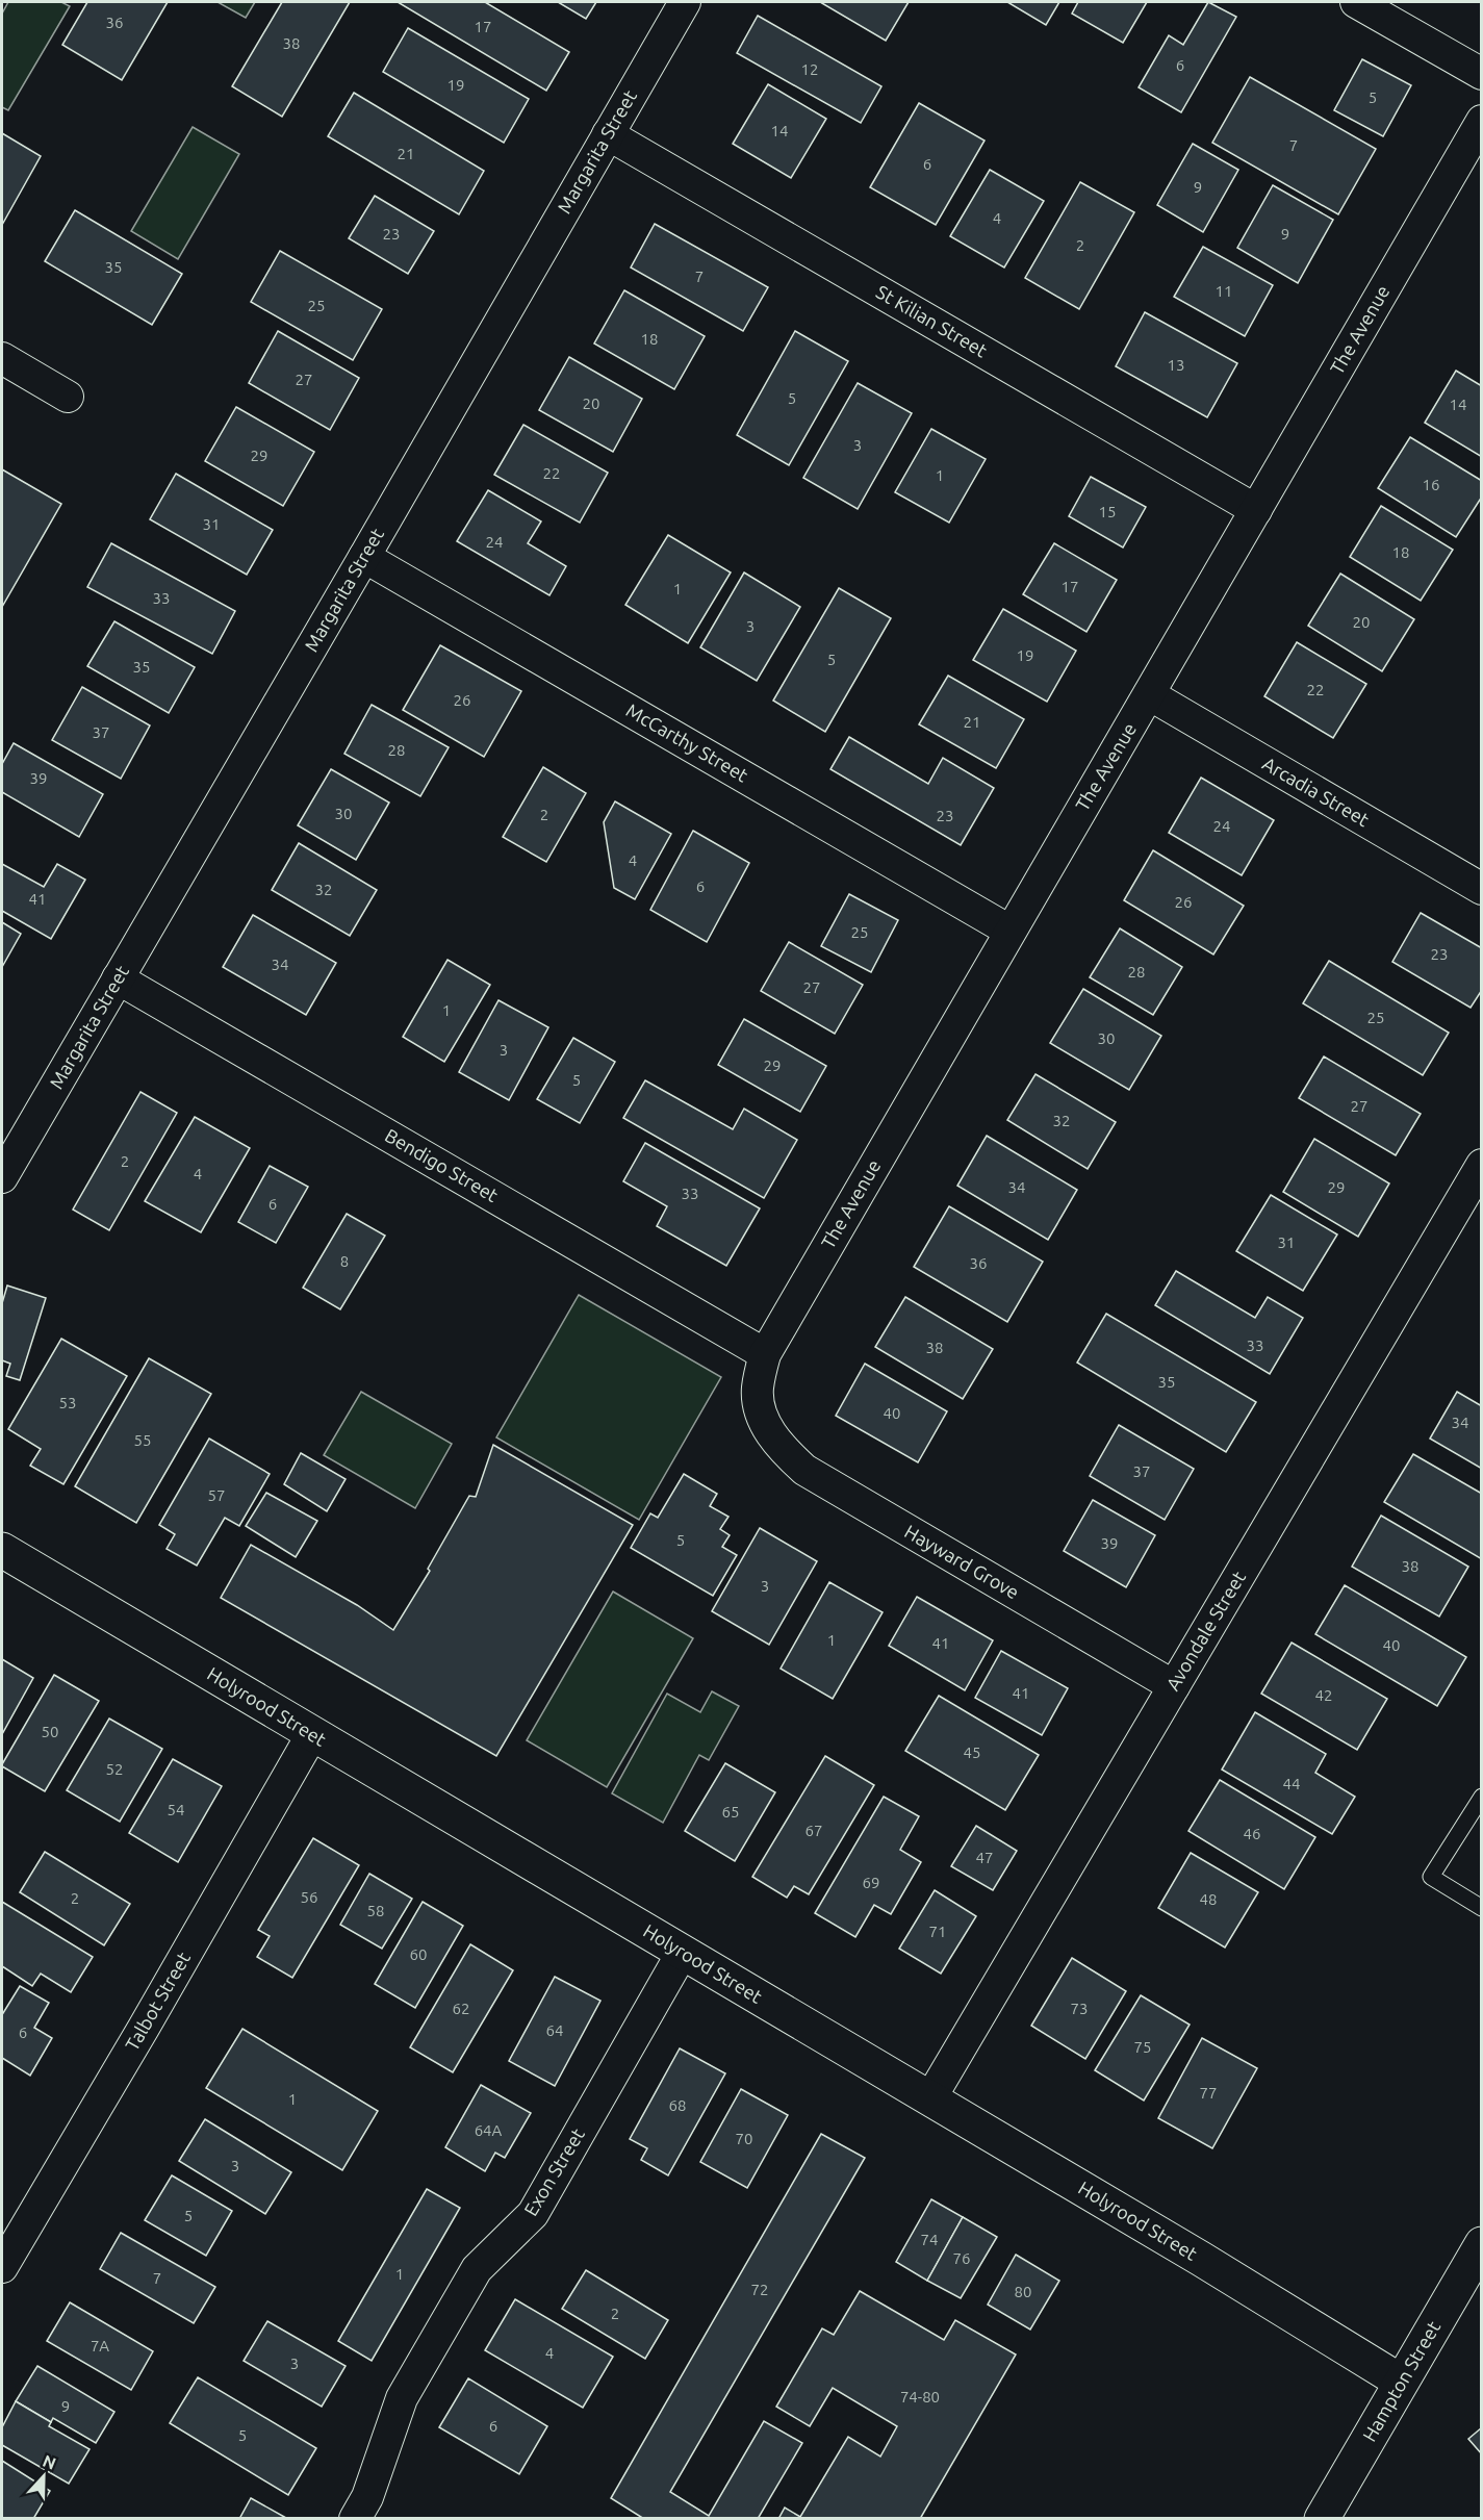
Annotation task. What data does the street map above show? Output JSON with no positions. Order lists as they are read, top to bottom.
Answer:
{
  "streets": {
    "street": [
      "Margarita Street",
      "St Kilian Street",
      "The Avenue",
      "McCarthy Street",
      "Arcadia Street",
      "Bendigo Street",
      "Hayward Grove",
      "Avondale Street",
      "Holyrood Street",
      "Talbot Street",
      "Exon Street",
      "Hampton Street"
    ]
  },
  "crossings": [
    ["Margarita Street", "St Kilian Street"],
    ["Margarita Street", "McCarthy Street"],
    ["Margarita Street", "Bendigo Street"],
    ["St Kilian Street", "The Avenue"],
    ["The Avenue", "McCarthy Street"],
    ["The Avenue", "Arcadia Street"],
    ["The Avenue", "Bendigo Street"],
    ["The Avenue", "Hayward Grove"],
    ["Hayward Grove", "Avondale Street"],
    ["Avondale Street", "Holyrood Street"],
    ["Holyrood Street", "Talbot Street"],
    ["Holyrood Street", "Exon Street"],
    ["Holyrood Street", "Hampton Street"]
  ],
  "house_numbers": [
    "36",
    "17",
    "38",
    "6",
    "12",
    "19",
    "5",
    "14",
    "7",
    "21",
    "6",
    "9",
    "4",
    "23",
    "9",
    "2",
    "35",
    "7",
    "11",
    "25",
    "18",
    "13",
    "27",
    "5",
    "20",
    "14",
    "3",
    "29",
    "22",
    "1",
    "16",
    "15",
    "31",
    "24",
    "18",
    "17",
    "1",
    "33",
    "20",
    "3",
    "19",
    "5",
    "35",
    "22",
    "26",
    "21",
    "37",
    "28",
    "39",
    "30",
    "2",
    "23",
    "24",
    "4",
    "6",
    "32",
    "41",
    "26",
    "25",
    "23",
    "34",
    "28",
    "27",
    "1",
    "25",
    "30",
    "3",
    "29",
    "5",
    "27",
    "32",
    "2",
    "4",
    "34",
    "29",
    "33",
    "6",
    "31",
    "8",
    "36",
    "33",
    "38",
    "35",
    "53",
    "40",
    "34",
    "55",
    "37",
    "57",
    "5",
    "39",
    "38",
    "3",
    "1",
    "41",
    "40",
    "41",
    "42",
    "50",
    "45",
    "52",
    "44",
    "54",
    "65",
    "67",
    "46",
    "47",
    "69",
    "56",
    "2",
    "48",
    "58",
    "71",
    "60",
    "62",
    "73",
    "64",
    "6",
    "75",
    "77",
    "1",
    "68",
    "64A",
    "70",
    "3",
    "5",
    "74",
    "76",
    "1",
    "7",
    "72",
    "80",
    "2",
    "7A",
    "4",
    "3",
    "74-80",
    "9",
    "6",
    "5"
  ],
  "north": "top"
}
